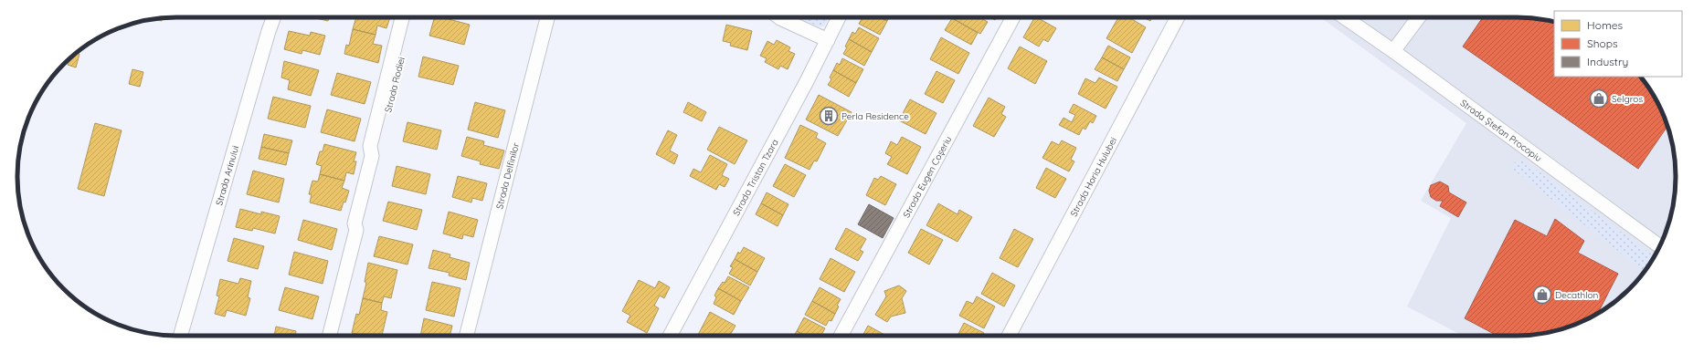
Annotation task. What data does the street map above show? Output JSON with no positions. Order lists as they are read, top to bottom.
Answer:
{
  "streets": {
    "street": [
      "Strada Rodiei",
      "Strada Ștefan Procopiu",
      "Strada Arinului",
      "Strada Delfinilor",
      "Strada Eugen Coșeriu",
      "Strada Tristan Tzara",
      "Strada Horia Hulubei"
    ]
  },
  "places": {
    "shop": ["Selgros", "Decathlon"],
    "building": ["Perla Residence"]
  },
  "legend": ["Homes", "Shops", "Industry"]
}
